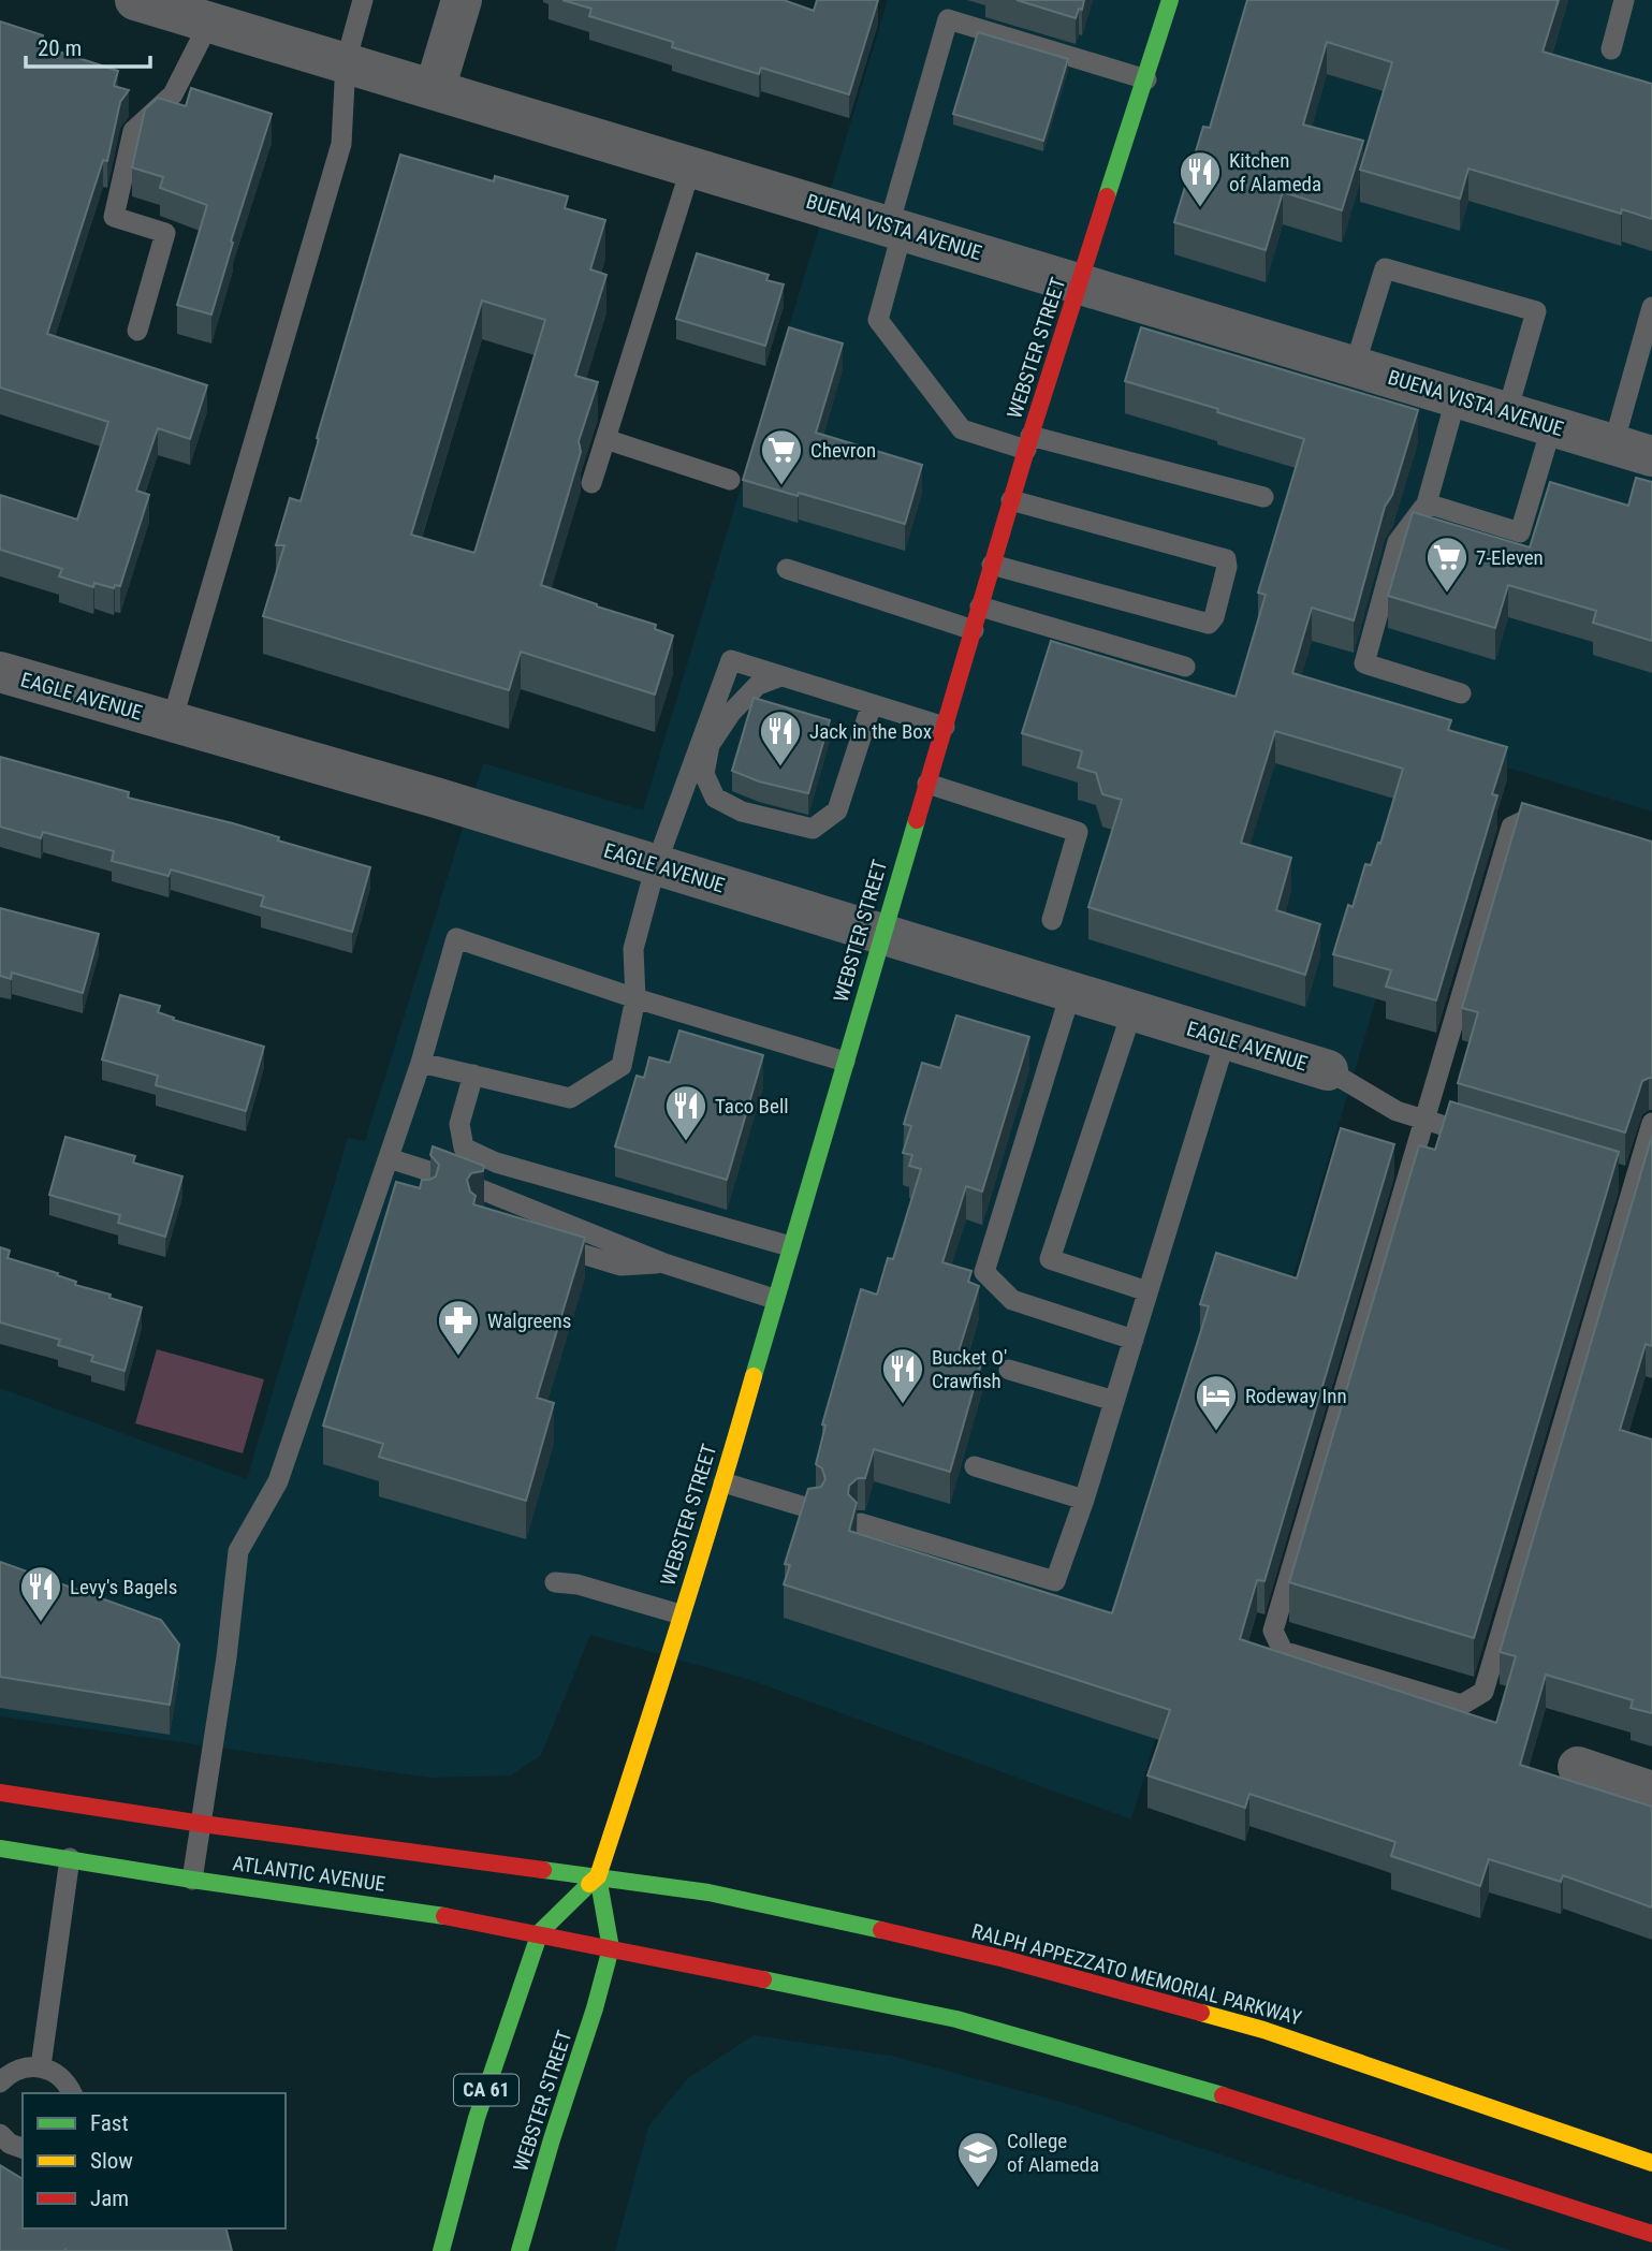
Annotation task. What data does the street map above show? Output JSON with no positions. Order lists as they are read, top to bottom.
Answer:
{
  "streets": {
    "street": [
      "BUENA VISTA AVENUE",
      "WEBSTER STREET",
      "EAGLE AVENUE",
      "ATLANTIC AVENUE",
      "RALPH APPEZZATO MEMORIAL PARKWAY",
      "CA 61"
    ]
  },
  "crossings": [
    ["BUENA VISTA AVENUE", "WEBSTER STREET"],
    ["WEBSTER STREET", "EAGLE AVENUE"],
    ["WEBSTER STREET", "ATLANTIC AVENUE"],
    ["WEBSTER STREET", "RALPH APPEZZATO MEMORIAL PARKWAY"],
    ["ATLANTIC AVENUE", "RALPH APPEZZATO MEMORIAL PARKWAY"]
  ],
  "places": {
    "restaurant": [
      "Kitchen of Alameda",
      "Jack in the Box",
      "Taco Bell",
      "Bucket O' Crawfish",
      "Levy's Bagels"
    ],
    "supermarket": ["Chevron", "7-Eleven"],
    "pharmacy": ["Walgreens"],
    "hotel": ["Rodeway Inn"],
    "school or university": ["College of Alameda"]
  },
  "legend": ["Fast", "Slow", "Jam"],
  "scale_bar": "20 m"
}
